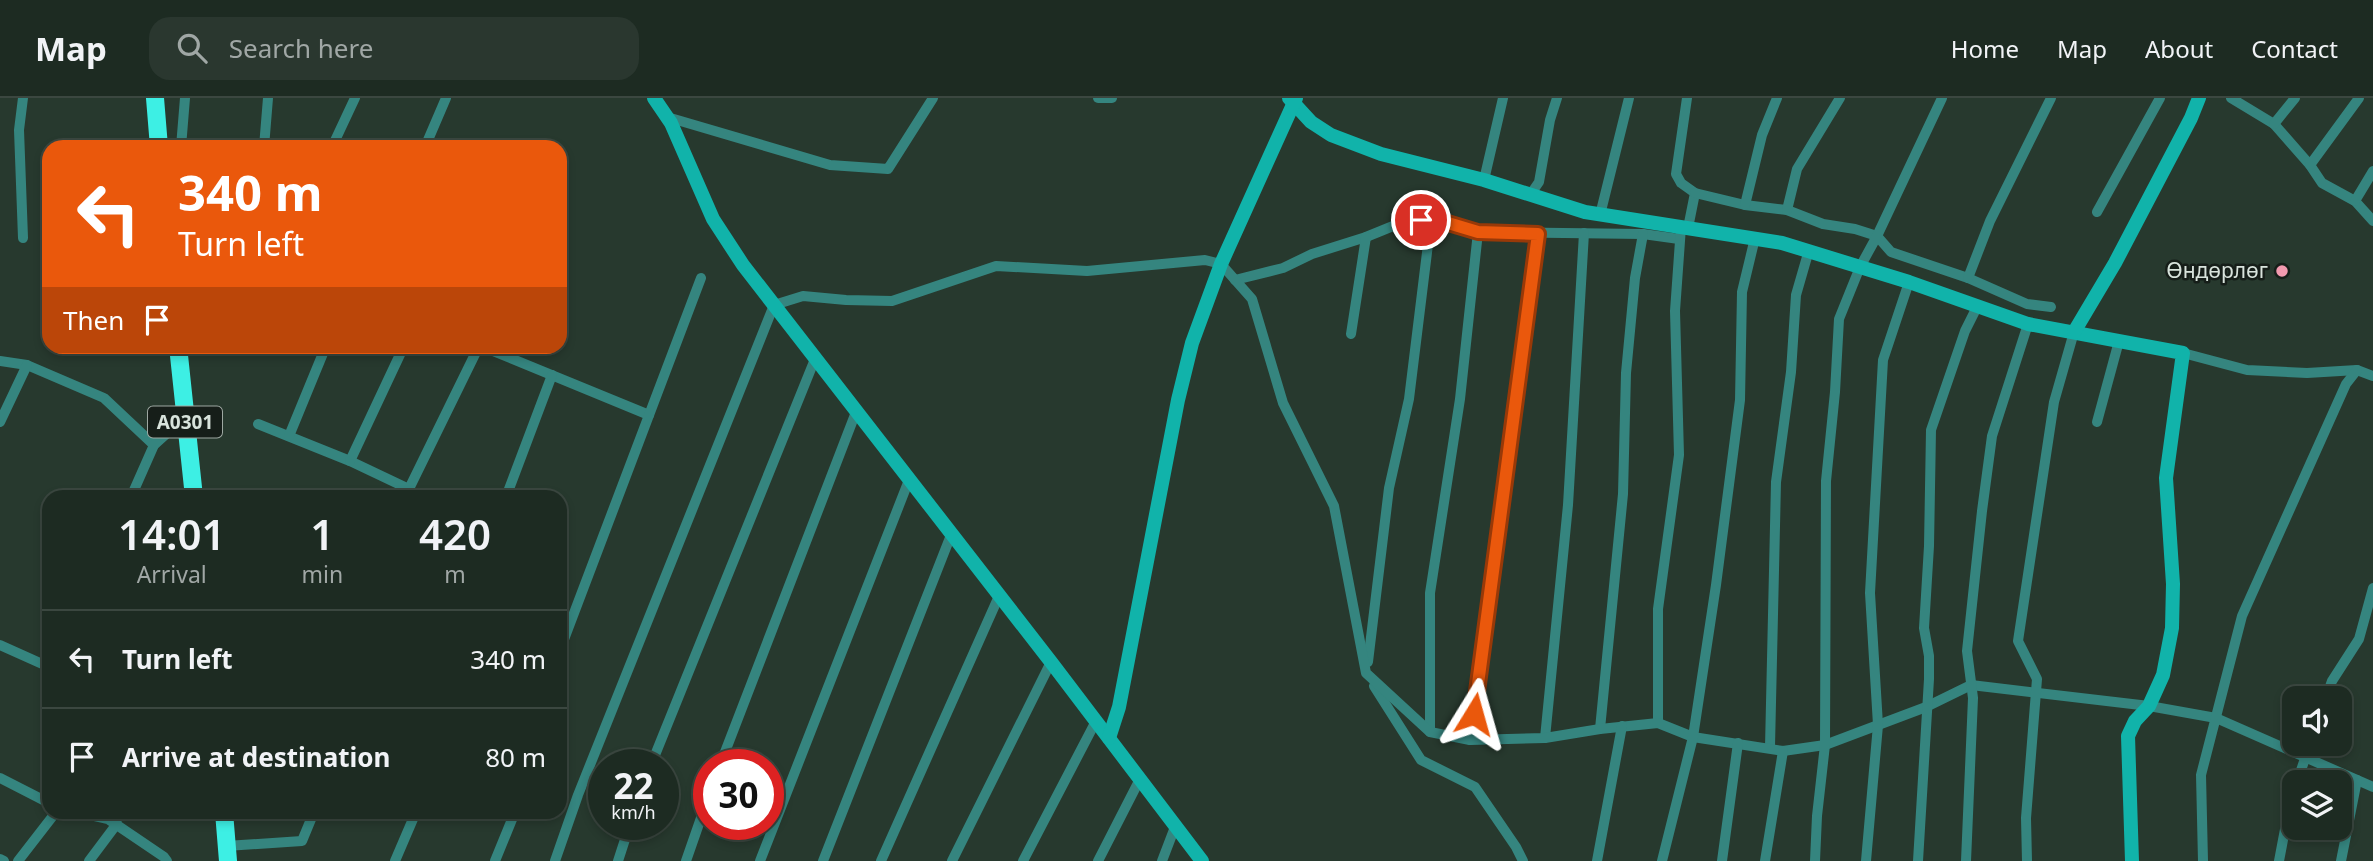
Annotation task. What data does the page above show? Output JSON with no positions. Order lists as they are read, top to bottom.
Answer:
{
  "streets": {
    "highway": ["A0301"]
  },
  "places": ["Өндөрлөг"],
  "page": {
    "header": "Map",
    "search": "Search here",
    "nav": [
      "Home",
      "Map",
      "About",
      "Contact"
    ],
    "turn": ["340 m", "Turn left"],
    "then": "Then",
    "eta": [
      "14:01",
      "Arrival",
      "1",
      "min",
      "420",
      "m"
    ],
    "list": [
      {
        "name": "Turn left",
        "value": "340 m"
      },
      {
        "name": "Arrive at destination",
        "value": "80 m"
      }
    ],
    "speed": "22 km/h",
    "limit": "30"
  }
}
